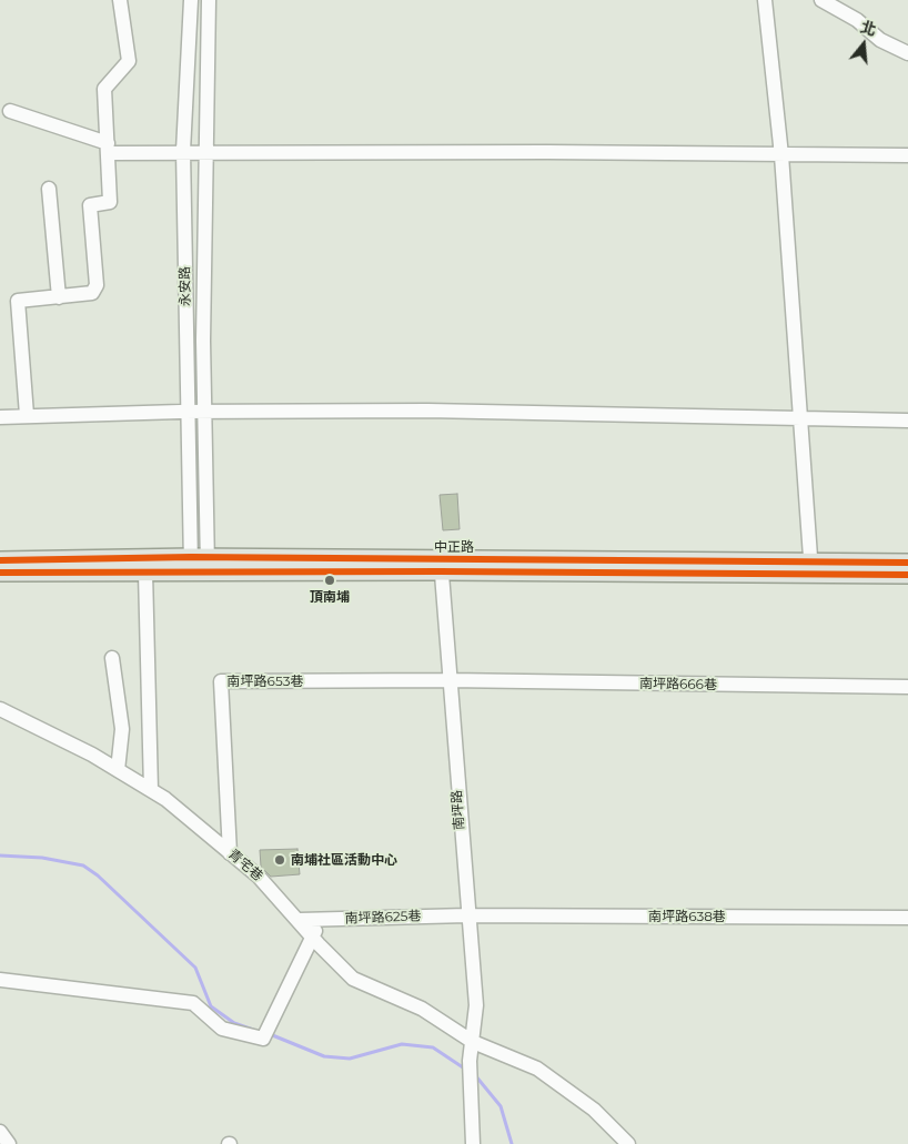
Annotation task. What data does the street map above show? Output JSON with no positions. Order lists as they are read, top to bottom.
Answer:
{
  "streets": {
    "main road": ["中正路"],
    "street": [
      "永安路",
      "南坪路653巷",
      "南坪路666巷",
      "南坪路",
      "青宅巷",
      "南坪路638巷",
      "南坪路625巷"
    ]
  },
  "crossings": [
    ["永安路", "中正路"],
    ["中正路", "南坪路"],
    ["南坪路653巷", "南坪路666巷"],
    ["南坪路653巷", "南坪路"],
    ["南坪路653巷", "青宅巷"],
    ["南坪路666巷", "南坪路"],
    ["南坪路", "青宅巷"],
    ["南坪路", "南坪路638巷"],
    ["南坪路", "南坪路625巷"],
    ["青宅巷", "南坪路625巷"],
    ["南坪路638巷", "南坪路625巷"]
  ],
  "places": ["頂南埔", "南埔社區活動中心"],
  "north": "top"
}
